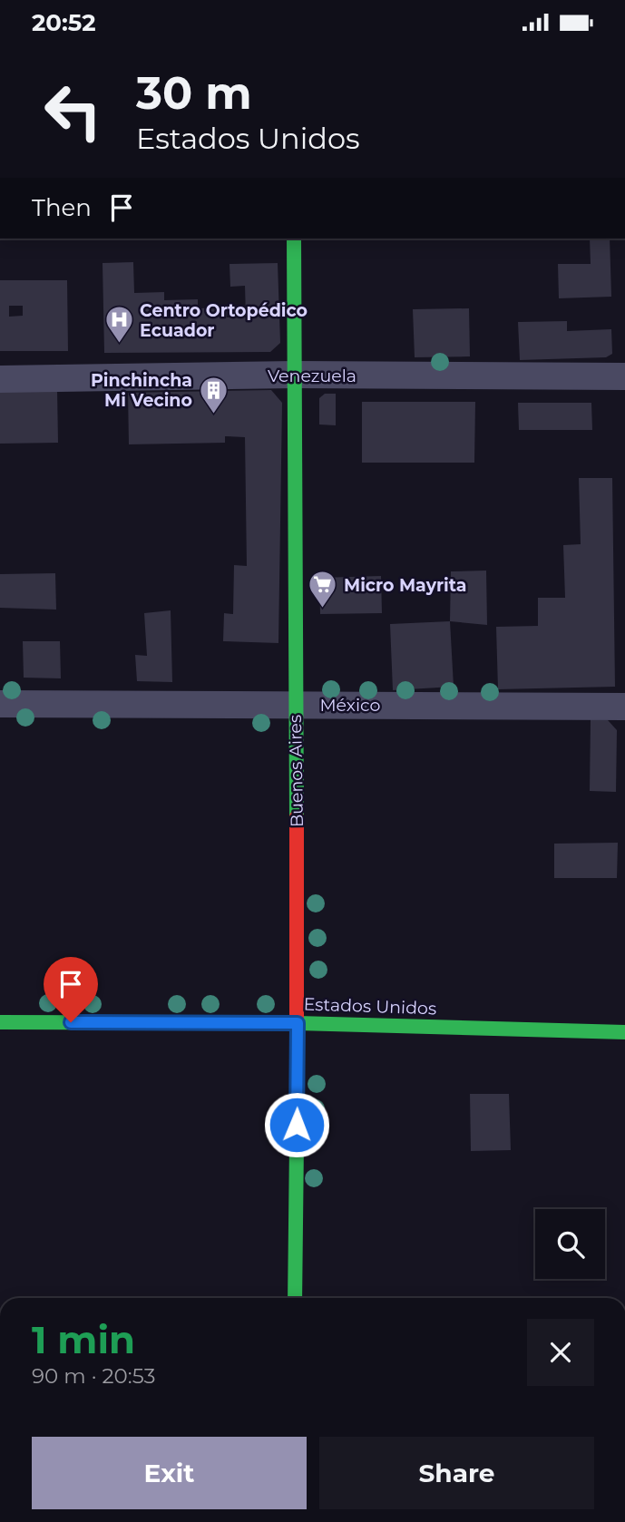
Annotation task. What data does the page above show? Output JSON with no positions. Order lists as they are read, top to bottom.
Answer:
{
  "streets": {
    "street": [
      "Venezuela",
      "México",
      "Buenos Aires",
      "Estados Unidos"
    ]
  },
  "crossings": [
    ["Venezuela", "Buenos Aires"],
    ["México", "Buenos Aires"],
    ["Buenos Aires", "Estados Unidos"]
  ],
  "places": {
    "hospital": ["Centro Ortopédico Ecuador"],
    "building": ["Pinchincha Mi Vecino"],
    "supermarket": ["Micro Mayrita"]
  },
  "page": {
    "status": "20:52",
    "turn": ["30 m", "Estados Unidos"],
    "then": "Then",
    "heading": ["1 min", "90 m · 20:53"],
    "buttons": ["Exit", "Share"]
  }
}
